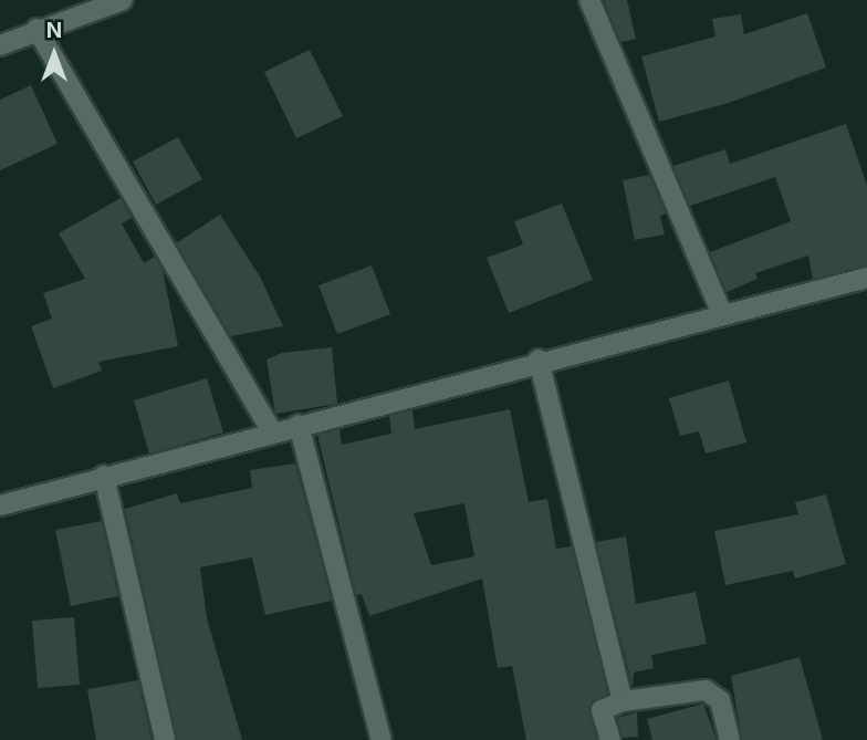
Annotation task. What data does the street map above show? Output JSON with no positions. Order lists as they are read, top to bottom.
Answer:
{
  "north": "top"
}
